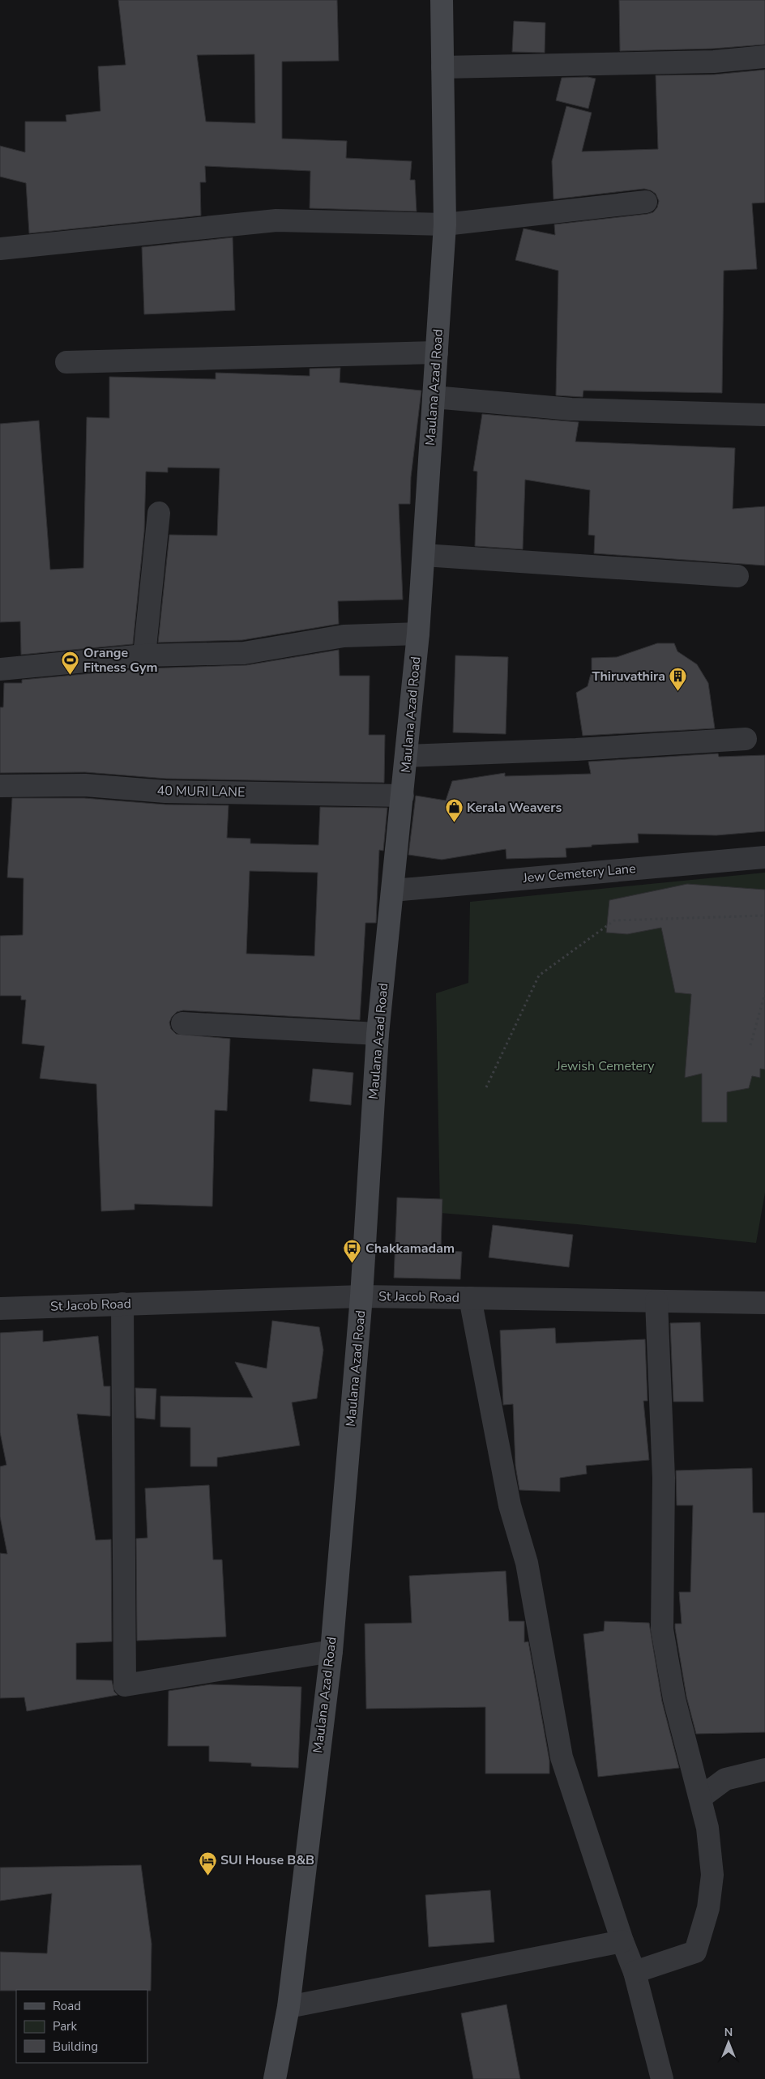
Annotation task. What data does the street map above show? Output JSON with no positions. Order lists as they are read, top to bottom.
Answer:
{
  "streets": {
    "main road": ["Maulana Azad Road"],
    "street": ["40 MURI LANE", "Jew Cemetery Lane", "St Jacob Road"]
  },
  "crossings": [
    ["Maulana Azad Road", "40 MURI LANE"],
    ["Maulana Azad Road", "Jew Cemetery Lane"],
    ["Maulana Azad Road", "St Jacob Road"]
  ],
  "parks": ["Jewish Cemetery"],
  "places": {
    "sports": ["Orange Fitness Gym"],
    "building": ["Thiruvathira"],
    "shop": ["Kerala Weavers"],
    "bus stop": ["Chakkamadam"],
    "hotel": ["SUI House B&B"]
  },
  "legend": ["Road", "Park", "Building"],
  "north": "top"
}
